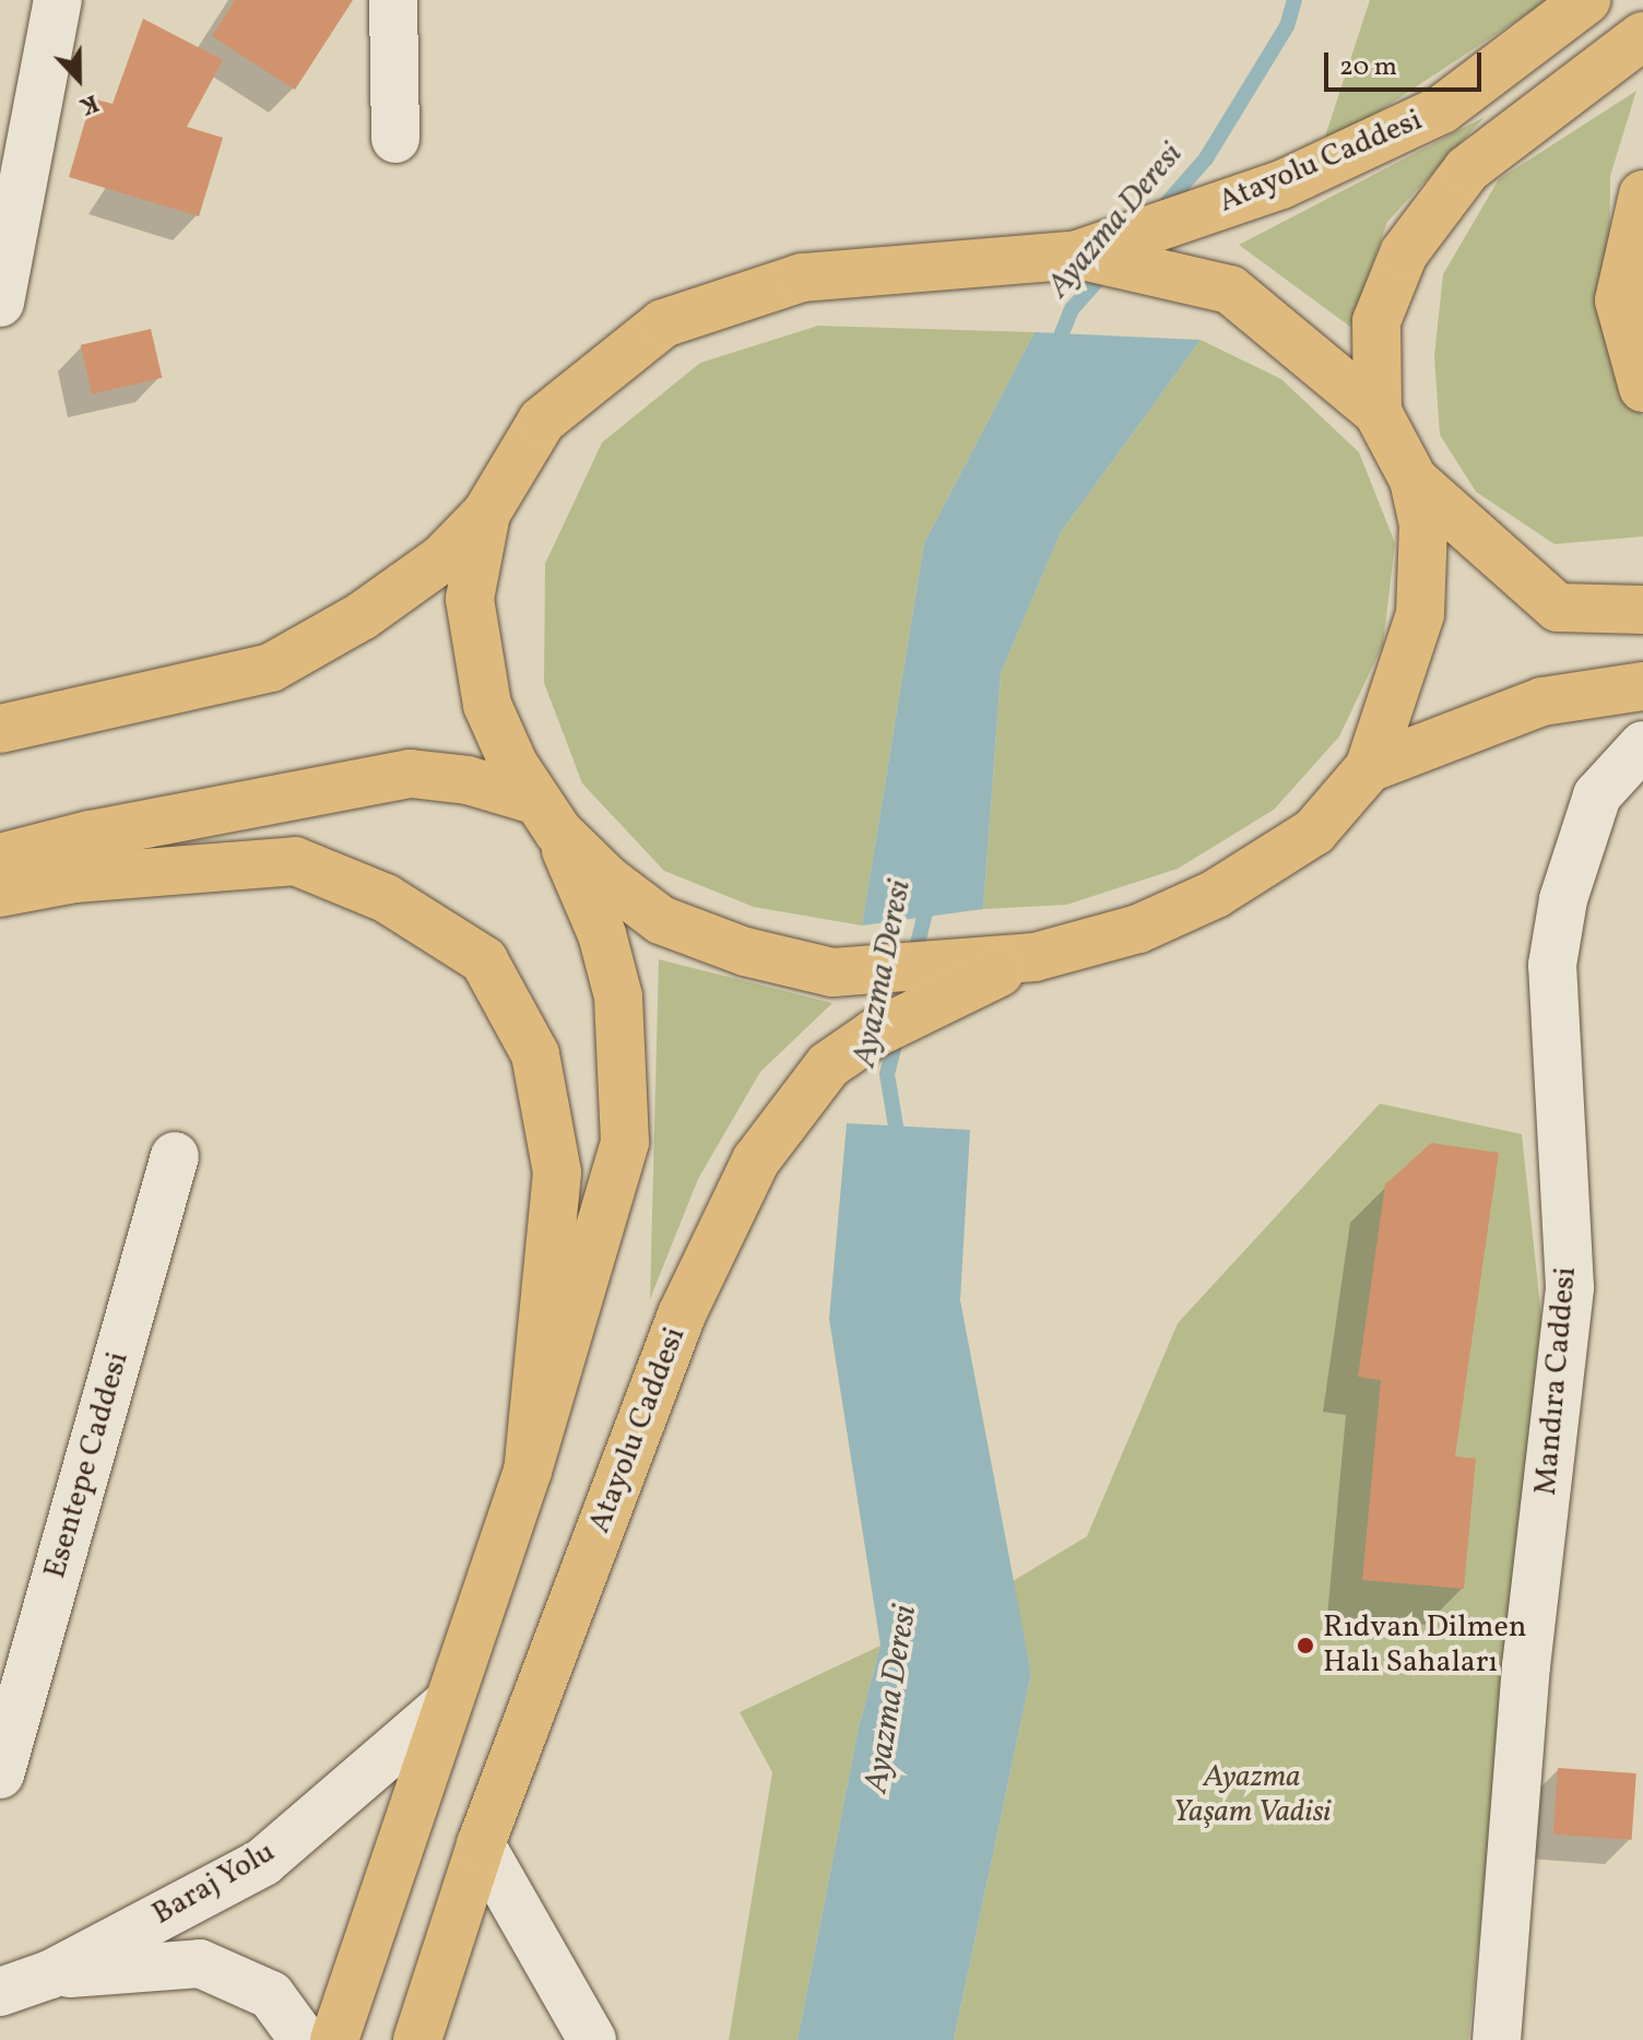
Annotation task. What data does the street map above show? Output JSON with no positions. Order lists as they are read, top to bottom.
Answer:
{
  "streets": {
    "main road": ["Atayolu Caddesi"],
    "street": ["Mandıra Caddesi", "Esentepe Caddesi", "Baraj Yolu"]
  },
  "water": ["Ayazma Deresi"],
  "parks": ["Ayazma Yaşam Vadisi"],
  "places": ["Rıdvan Dilmen Halı Sahaları"],
  "scale_bar": "20 m",
  "north": "bottom"
}
